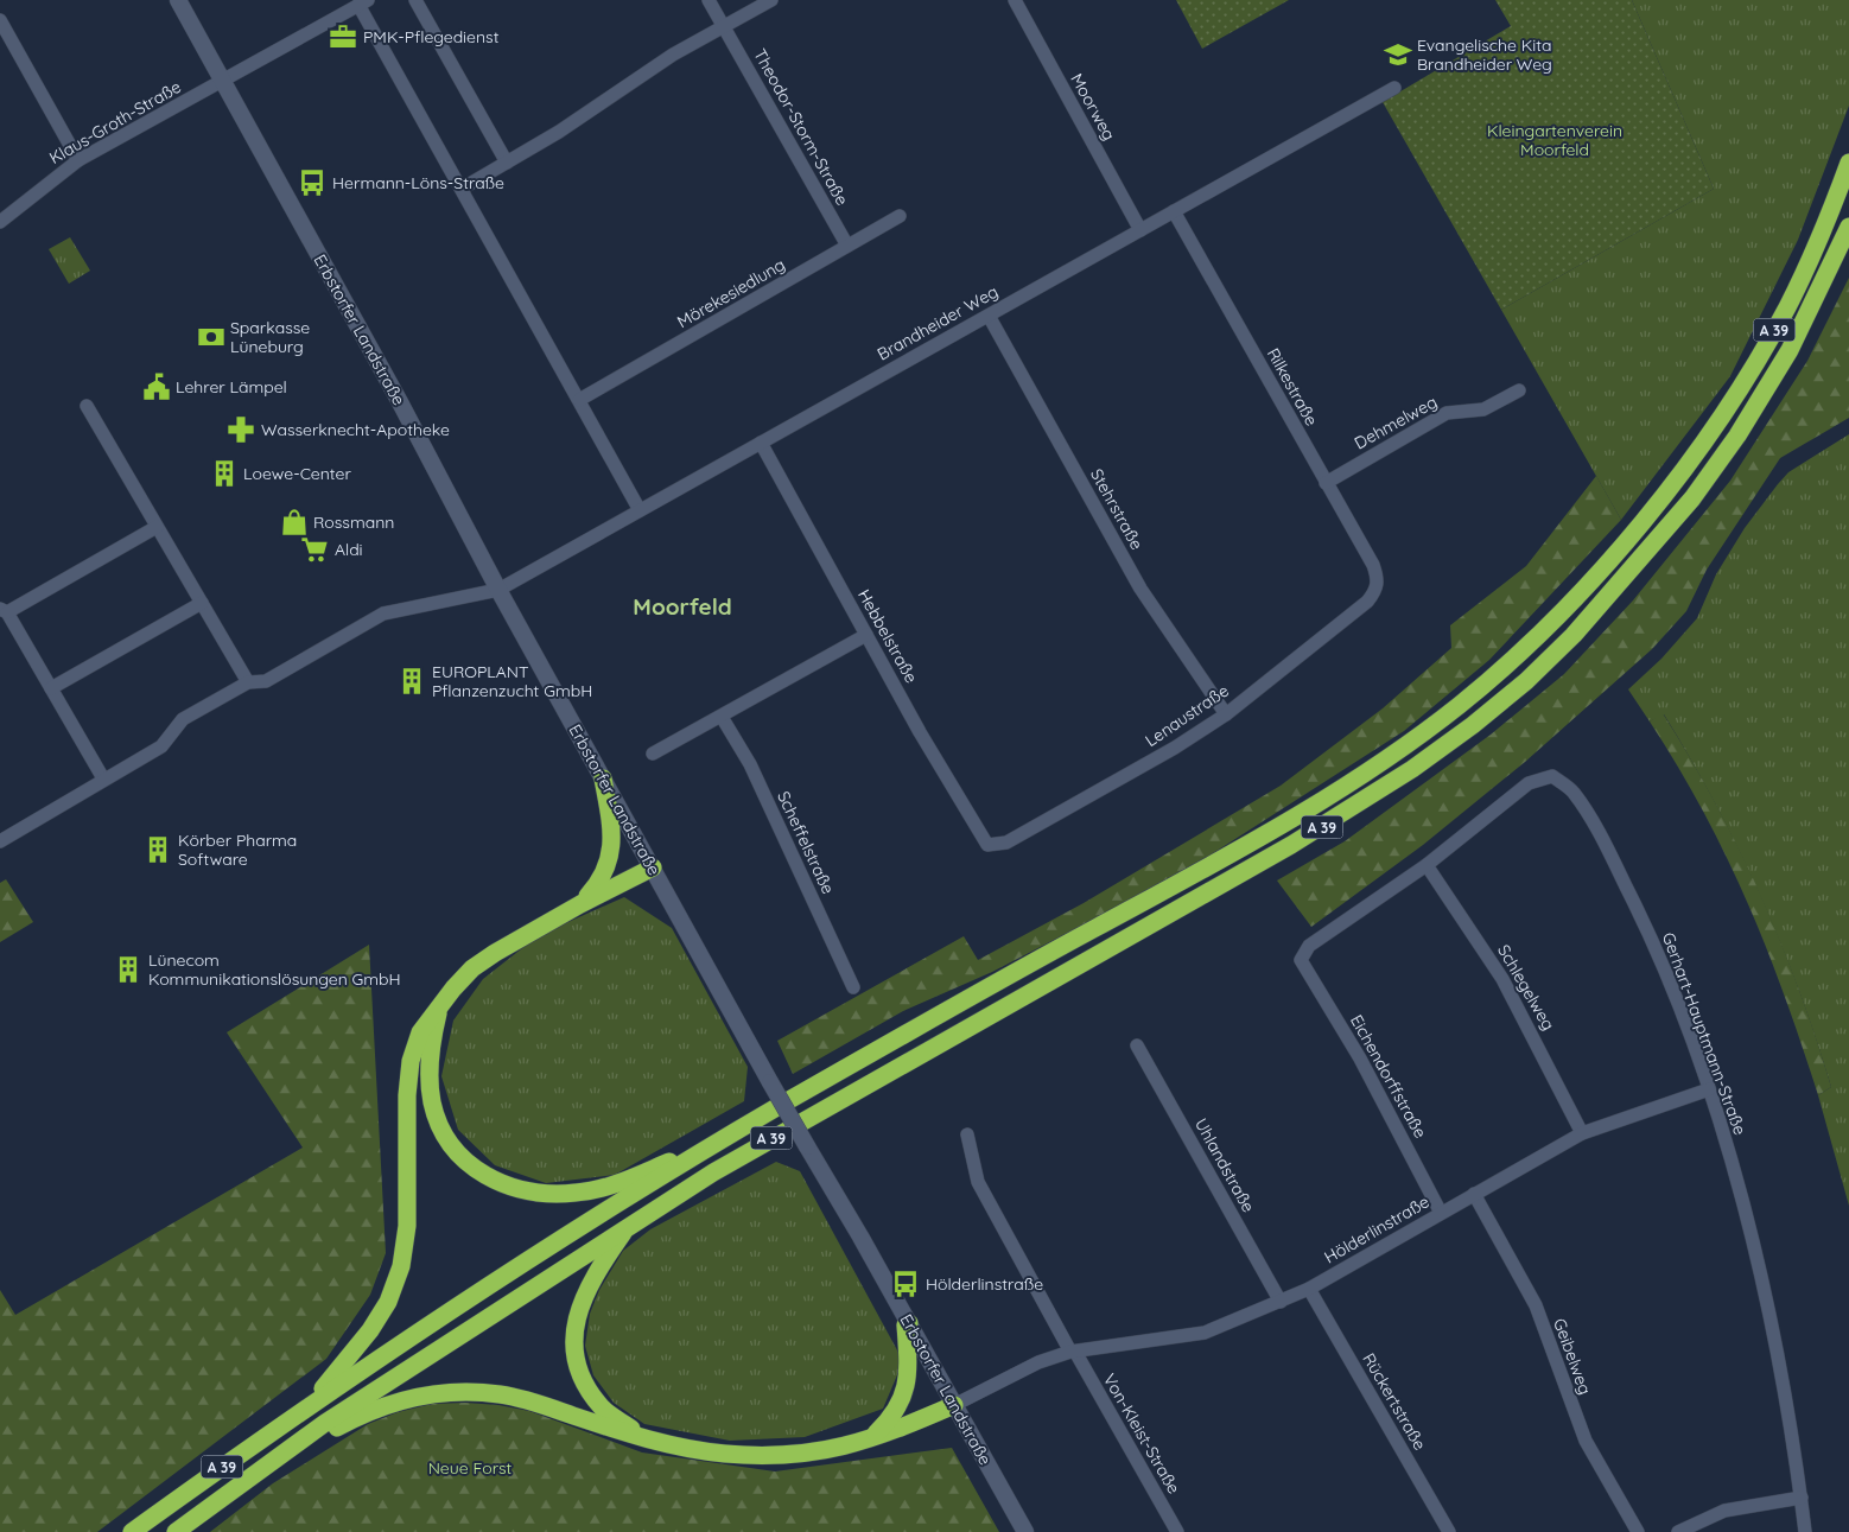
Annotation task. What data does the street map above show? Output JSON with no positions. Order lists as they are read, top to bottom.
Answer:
{
  "streets": {
    "highway": ["A 39"],
    "street": [
      "Moorweg",
      "Klaus-Groth-Straße",
      "Theodor-Storm-Straße",
      "Mörekesiedlung",
      "Brandheider Weg",
      "Erbstorfer Landstraße",
      "Rilkestraße",
      "Dehmelweg",
      "Stehrstraße",
      "Hebbelstraße",
      "Lenaustraße",
      "Scheffelstraße",
      "Schlegelweg",
      "Gerhart-Hauptmann-Straße",
      "Eichendorffstraße",
      "Uhlandstraße",
      "Hölderlinstraße",
      "Geibelweg",
      "Rückertstraße",
      "Von-Kleist-Straße"
    ]
  },
  "crossings": [
    ["Moorweg", "Brandheider Weg"],
    ["Klaus-Groth-Straße", "Erbstorfer Landstraße"],
    ["Theodor-Storm-Straße", "Mörekesiedlung"],
    ["Brandheider Weg", "Erbstorfer Landstraße"],
    ["Brandheider Weg", "Rilkestraße"],
    ["Brandheider Weg", "Stehrstraße"],
    ["Brandheider Weg", "Hebbelstraße"],
    ["Erbstorfer Landstraße", "Hölderlinstraße"],
    ["Rilkestraße", "Dehmelweg"],
    ["Rilkestraße", "Lenaustraße"],
    ["Stehrstraße", "Lenaustraße"],
    ["Hebbelstraße", "Lenaustraße"],
    ["Schlegelweg", "Gerhart-Hauptmann-Straße"],
    ["Schlegelweg", "Hölderlinstraße"],
    ["Gerhart-Hauptmann-Straße", "Eichendorffstraße"],
    ["Gerhart-Hauptmann-Straße", "Hölderlinstraße"],
    ["Eichendorffstraße", "Hölderlinstraße"],
    ["Uhlandstraße", "Hölderlinstraße"],
    ["Hölderlinstraße", "Geibelweg"],
    ["Hölderlinstraße", "Rückertstraße"],
    ["Hölderlinstraße", "Von-Kleist-Straße"]
  ],
  "districts": ["Moorfeld"],
  "parks": ["Kleingartenverein Moorfeld", "Neue Forst"],
  "places": {
    "office": ["PMK-Pflegedienst"],
    "school or university": ["Evangelische Kita Brandheider Weg"],
    "bus stop": ["Hermann-Löns-Straße", "Hölderlinstraße"],
    "bank": ["Sparkasse Lüneburg"],
    "public building": ["Lehrer Lämpel"],
    "pharmacy": ["Wasserknecht-Apotheke"],
    "building": [
      "Loewe-Center",
      "EUROPLANT Pflanzenzucht GmbH",
      "Körber Pharma Software",
      "Lünecom Kommunikationslösungen GmbH"
    ],
    "shop": ["Rossmann"],
    "supermarket": ["Aldi"]
  }
}
